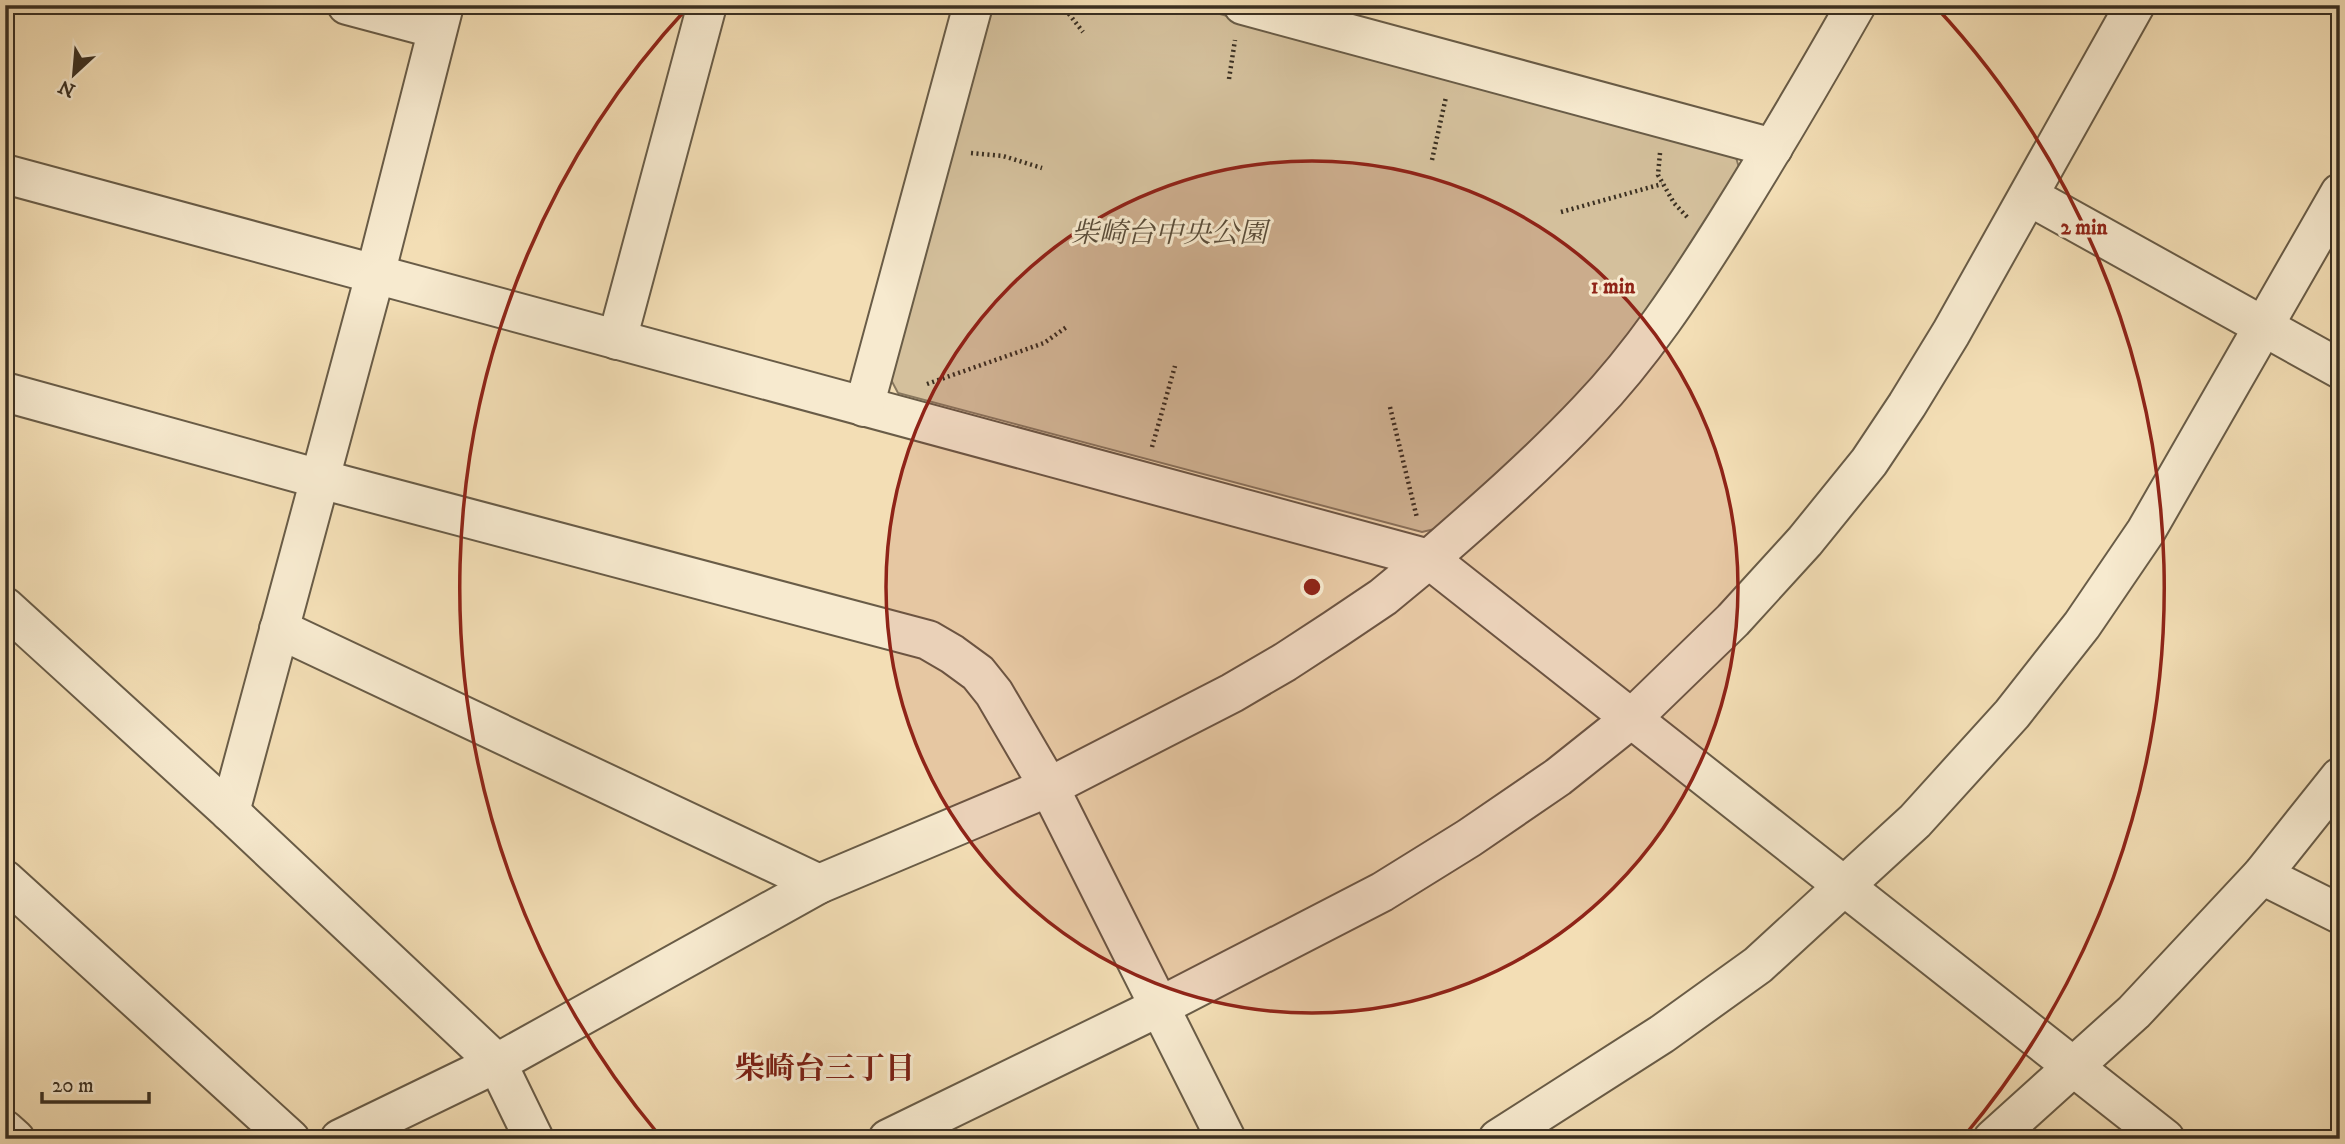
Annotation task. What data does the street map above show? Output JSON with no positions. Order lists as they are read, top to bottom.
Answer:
{
  "districts": ["柴崎台三丁目"],
  "parks": ["柴崎台中央公園"],
  "scale_bar": "20 m",
  "north": "bottom left",
  "rings": ["2 min", "1 min"]
}
